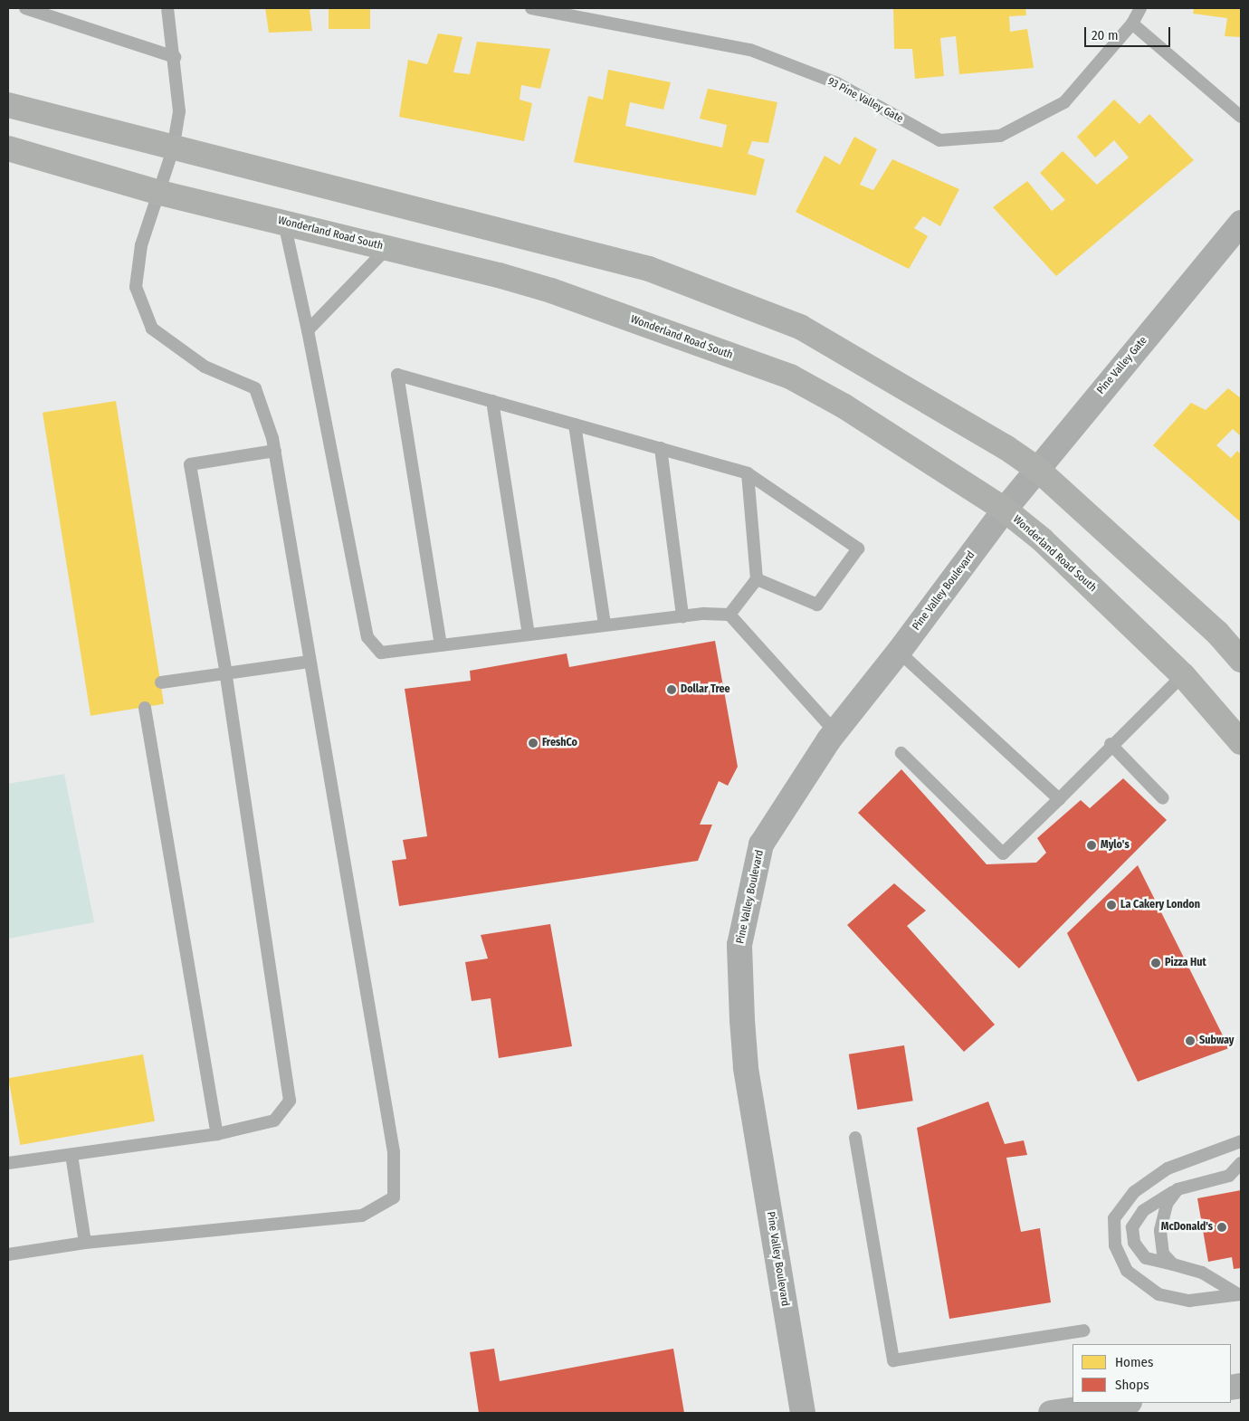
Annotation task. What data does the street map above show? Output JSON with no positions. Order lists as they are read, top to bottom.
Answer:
{
  "streets": {
    "main road": ["Wonderland Road South"],
    "street": ["Pine Valley Gate", "Pine Valley Boulevard"],
    "lane": ["93 Pine Valley Gate"]
  },
  "crossings": [
    ["Wonderland Road South", "Pine Valley Gate"],
    ["Wonderland Road South", "Pine Valley Boulevard"],
    ["Pine Valley Gate", "Pine Valley Boulevard"]
  ],
  "places": [
    "Dollar Tree",
    "FreshCo",
    "Mylo's",
    "La Cakery London",
    "Pizza Hut",
    "Subway",
    "McDonald's"
  ],
  "legend": ["Homes", "Shops"],
  "scale_bar": "20 m"
}
